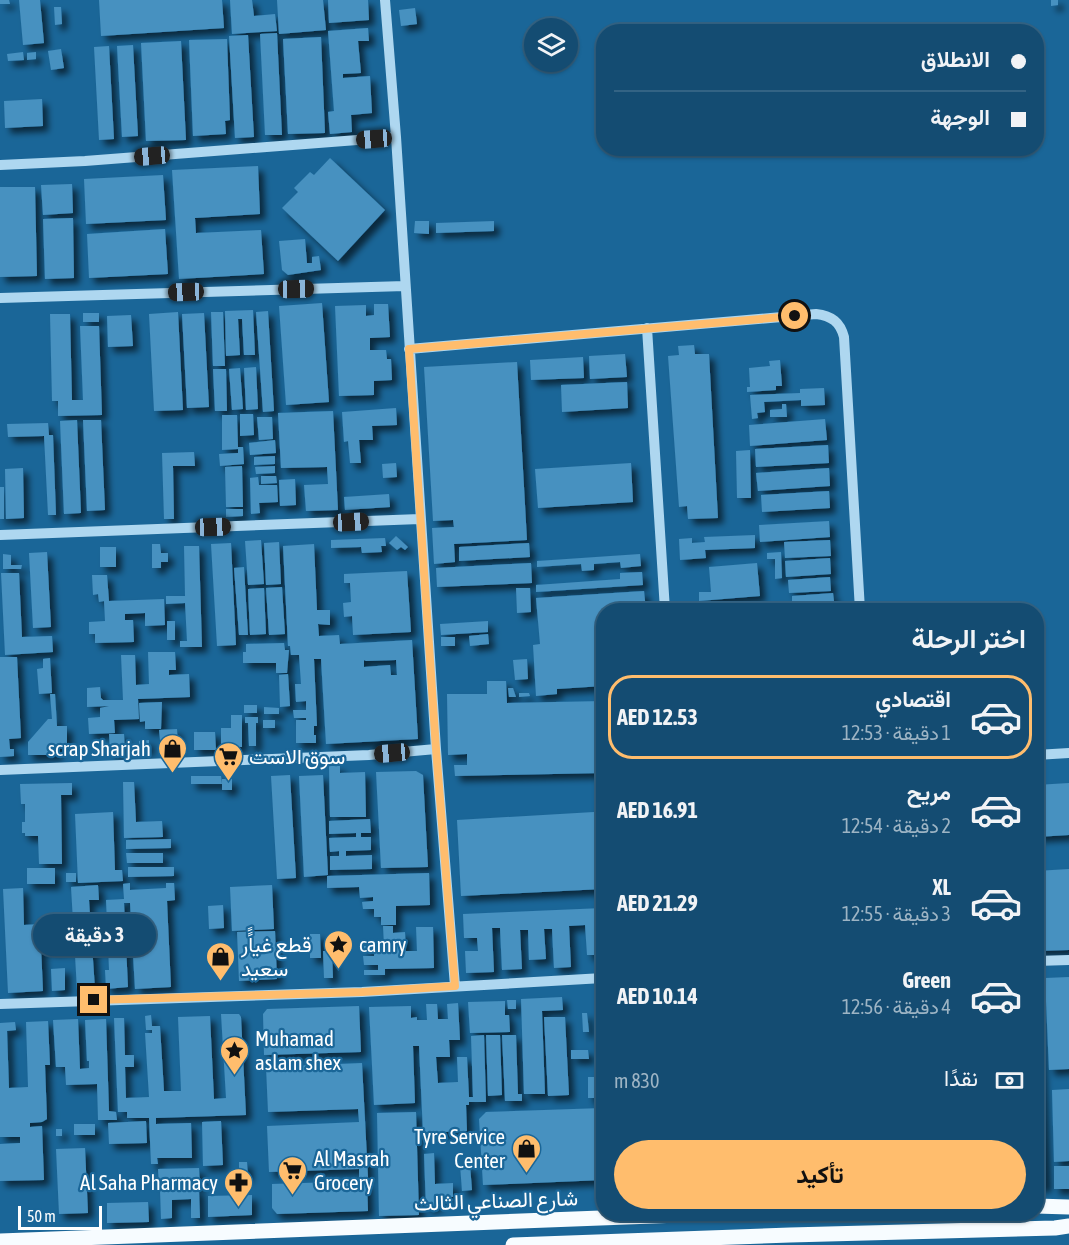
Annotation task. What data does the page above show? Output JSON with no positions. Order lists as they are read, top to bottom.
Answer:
{
  "streets": {
    "main road": ["شارع الصناعي الثالث"]
  },
  "places": {
    "shop": ["scrap Sharjah", "قطع غياًًر سعيد", "Tyre Service Center"],
    "supermarket": ["سوق الاست", "Al Masrah Grocery"],
    "place": ["camry", "Muhamad aslam shex"],
    "pharmacy": ["Al Saha Pharmacy"]
  },
  "scale_bar": "50 m",
  "page": {
    "banner": ["الانطلاق", "الوجهة"],
    "heading": "اختر الرحلة",
    "list": [
      {
        "name": "اقتصادي",
        "note": "1 دقيقة · 12:53",
        "value": "AED 12.53"
      },
      {
        "name": "مريح",
        "note": "2 دقيقة · 12:54",
        "value": "AED 16.91"
      },
      {
        "name": "XL",
        "note": "3 دقيقة · 12:55",
        "value": "AED 21.29"
      },
      {
        "name": "Green",
        "note": "4 دقيقة · 12:56",
        "value": "AED 10.14"
      }
    ],
    "bubble": "3 دقيقة",
    "pay": ["نقدًا", "830 m"],
    "buttons": "تأكيد",
    "scale": "50 m"
  }
}
